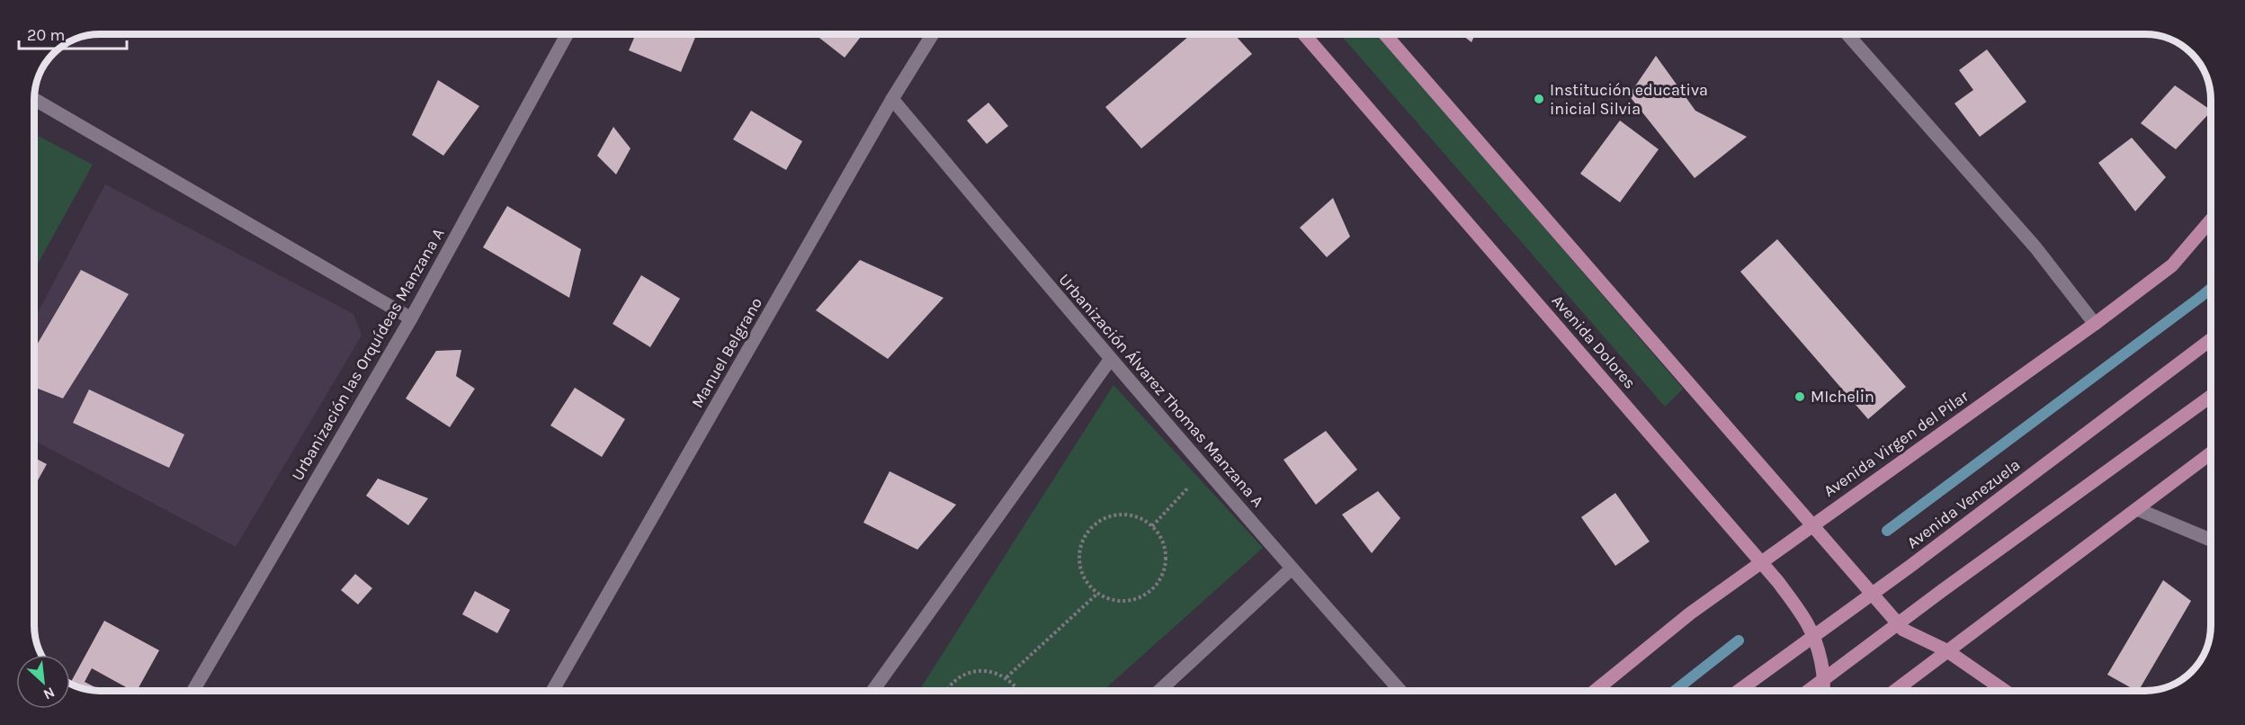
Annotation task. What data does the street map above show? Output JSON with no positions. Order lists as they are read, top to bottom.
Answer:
{
  "streets": {
    "main road": ["Avenida Dolores", "Avenida Virgen del Pilar", "Avenida Venezuela"],
    "street": ["Manuel Belgrano", "Urbanización las Orquídeas Manzana A", "Urbanización Álvarez Thomas Manzana A"]
  },
  "crossings": [
    ["Avenida Dolores", "Avenida Virgen del Pilar"],
    ["Manuel Belgrano", "Urbanización Álvarez Thomas Manzana A"]
  ],
  "places": ["Institución educativa inicial Silvia", "MIchelin"],
  "scale_bar": "20 m",
  "north": "bottom right"
}
